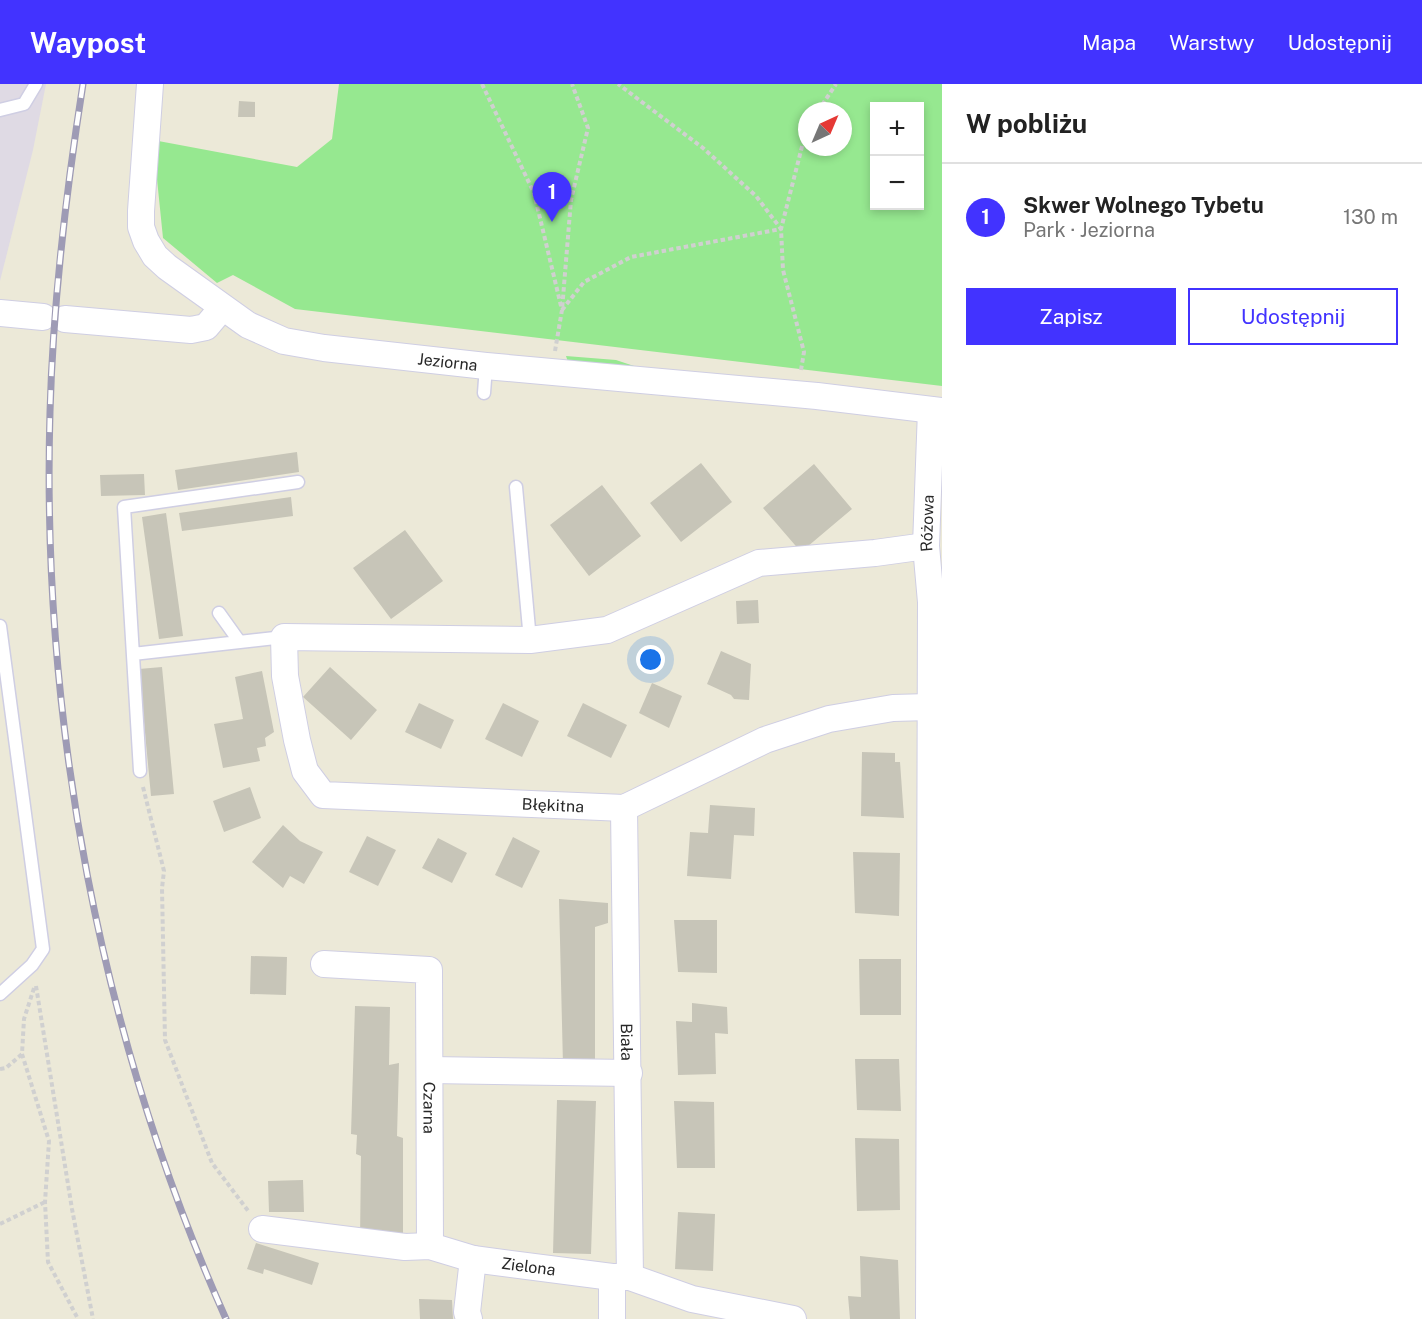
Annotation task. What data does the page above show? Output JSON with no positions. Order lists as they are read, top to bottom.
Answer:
{
  "streets": {
    "street": [
      "Jeziorna",
      "Różowa",
      "Błękitna",
      "Biała",
      "Czarna",
      "Zielona"
    ]
  },
  "crossings": [
    ["Jeziorna", "Różowa"],
    ["Różowa", "Błękitna"],
    ["Błękitna", "Biała"],
    ["Biała", "Zielona"],
    ["Czarna", "Zielona"]
  ],
  "north": "top right",
  "page": {
    "header": "Waypost",
    "nav": ["Mapa", "Warstwy", "Udostępnij"],
    "heading": "W pobliżu",
    "map_buttons": ["+", "−"],
    "list": [
      {
        "mark": "1",
        "name": "Skwer Wolnego Tybetu",
        "note": "Park · Jeziorna",
        "value": "130 m"
      }
    ],
    "pins": "1",
    "buttons": ["Zapisz", "Udostępnij"]
  }
}
